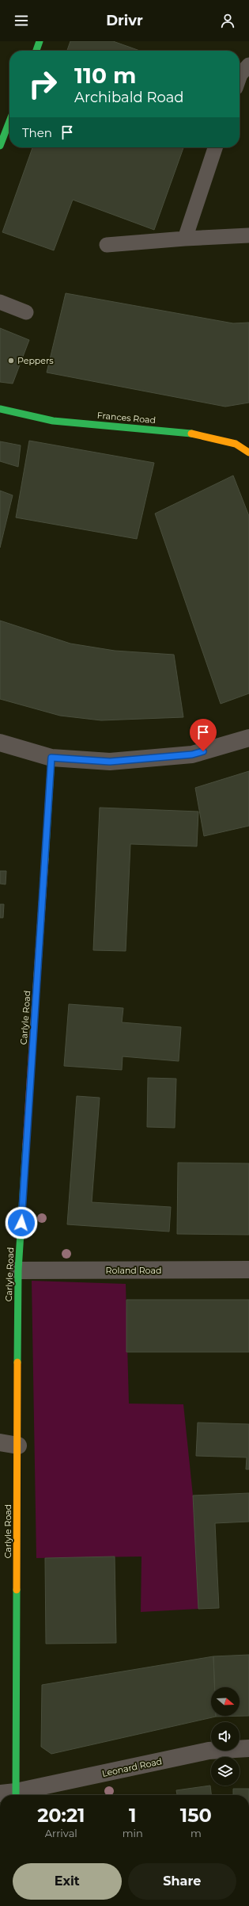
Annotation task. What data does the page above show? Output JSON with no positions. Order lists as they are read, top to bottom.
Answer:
{
  "streets": {
    "street": [
      "Frances Road",
      "Carlyle Road",
      "Roland Road",
      "Leonard Road"
    ]
  },
  "crossings": [
    ["Carlyle Road", "Roland Road"],
    ["Carlyle Road", "Leonard Road"]
  ],
  "places": ["Peppers"],
  "north": "right",
  "page": {
    "header": "Drivr",
    "turn": ["110 m", "Archibald Road"],
    "then": "Then",
    "eta": [
      "20:21",
      "Arrival",
      "1",
      "min",
      "150",
      "m"
    ],
    "buttons": ["Exit", "Share"]
  }
}
